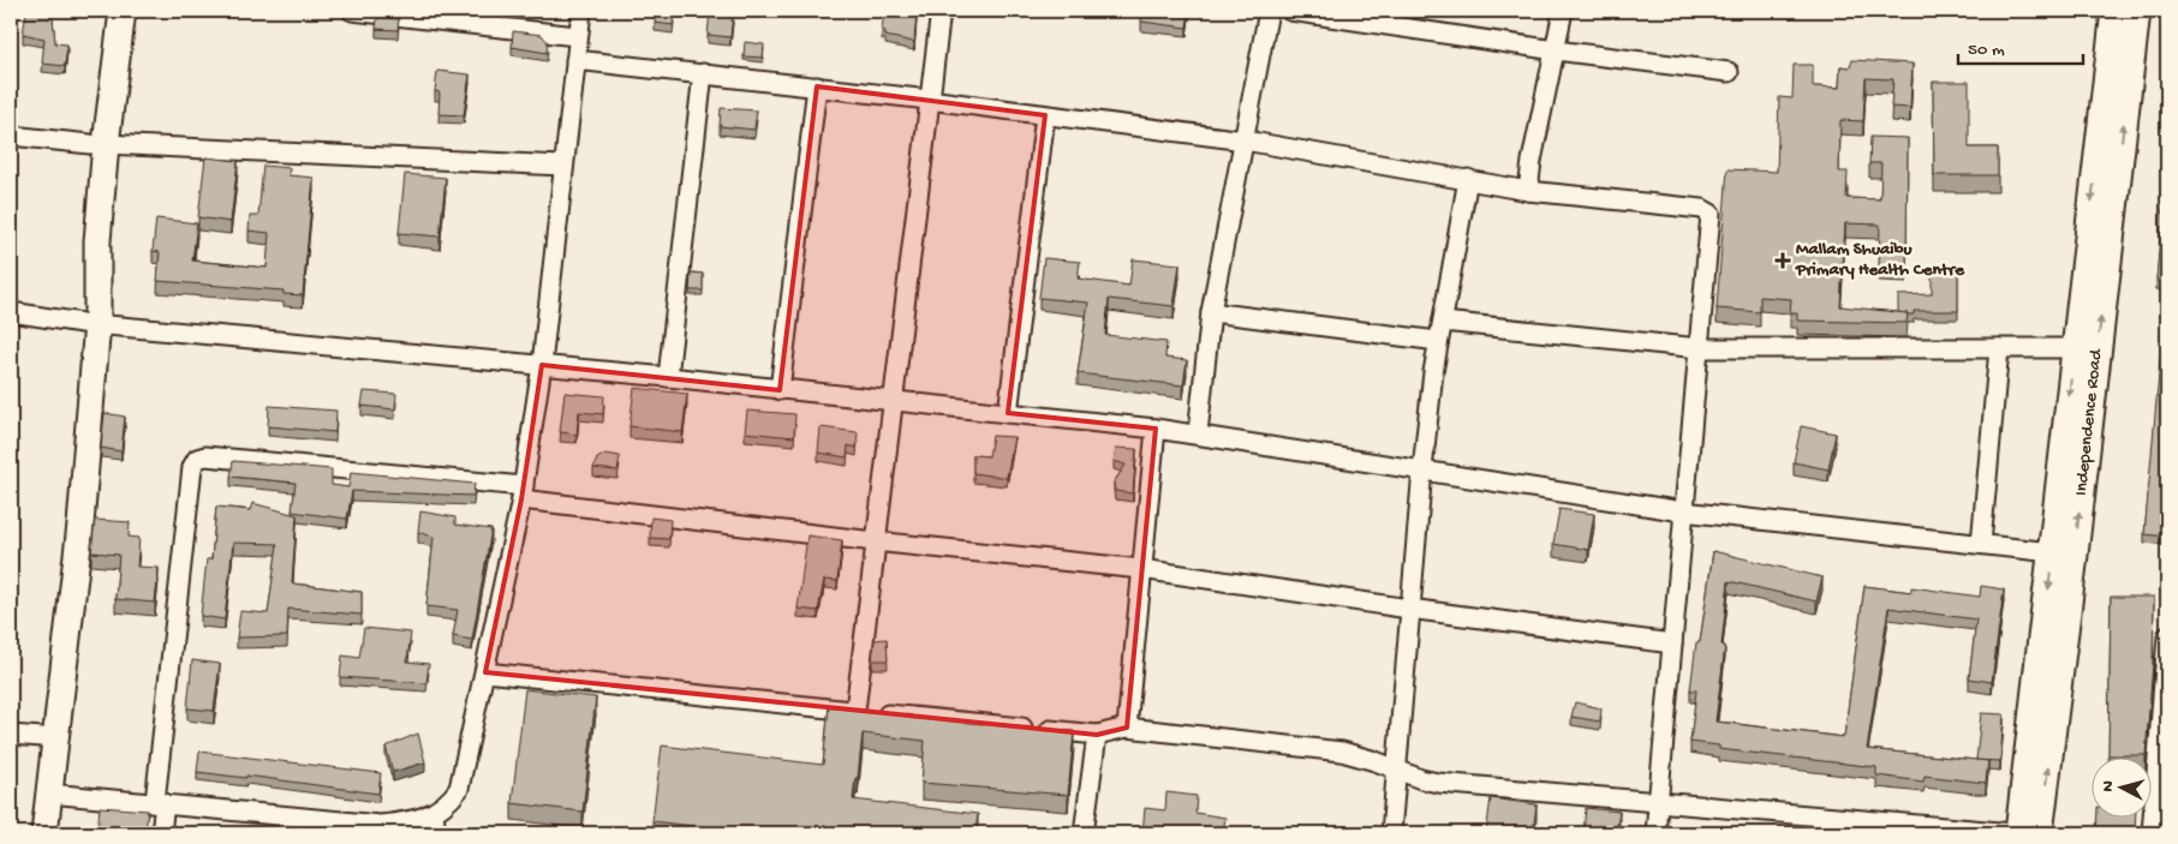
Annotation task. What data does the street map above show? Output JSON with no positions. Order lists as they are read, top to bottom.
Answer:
{
  "streets": {
    "main road": ["Independence Road"]
  },
  "places": {
    "health": ["Mallam Shuaibu Primary Health Centre"]
  },
  "scale_bar": "50 m",
  "north": "left"
}
